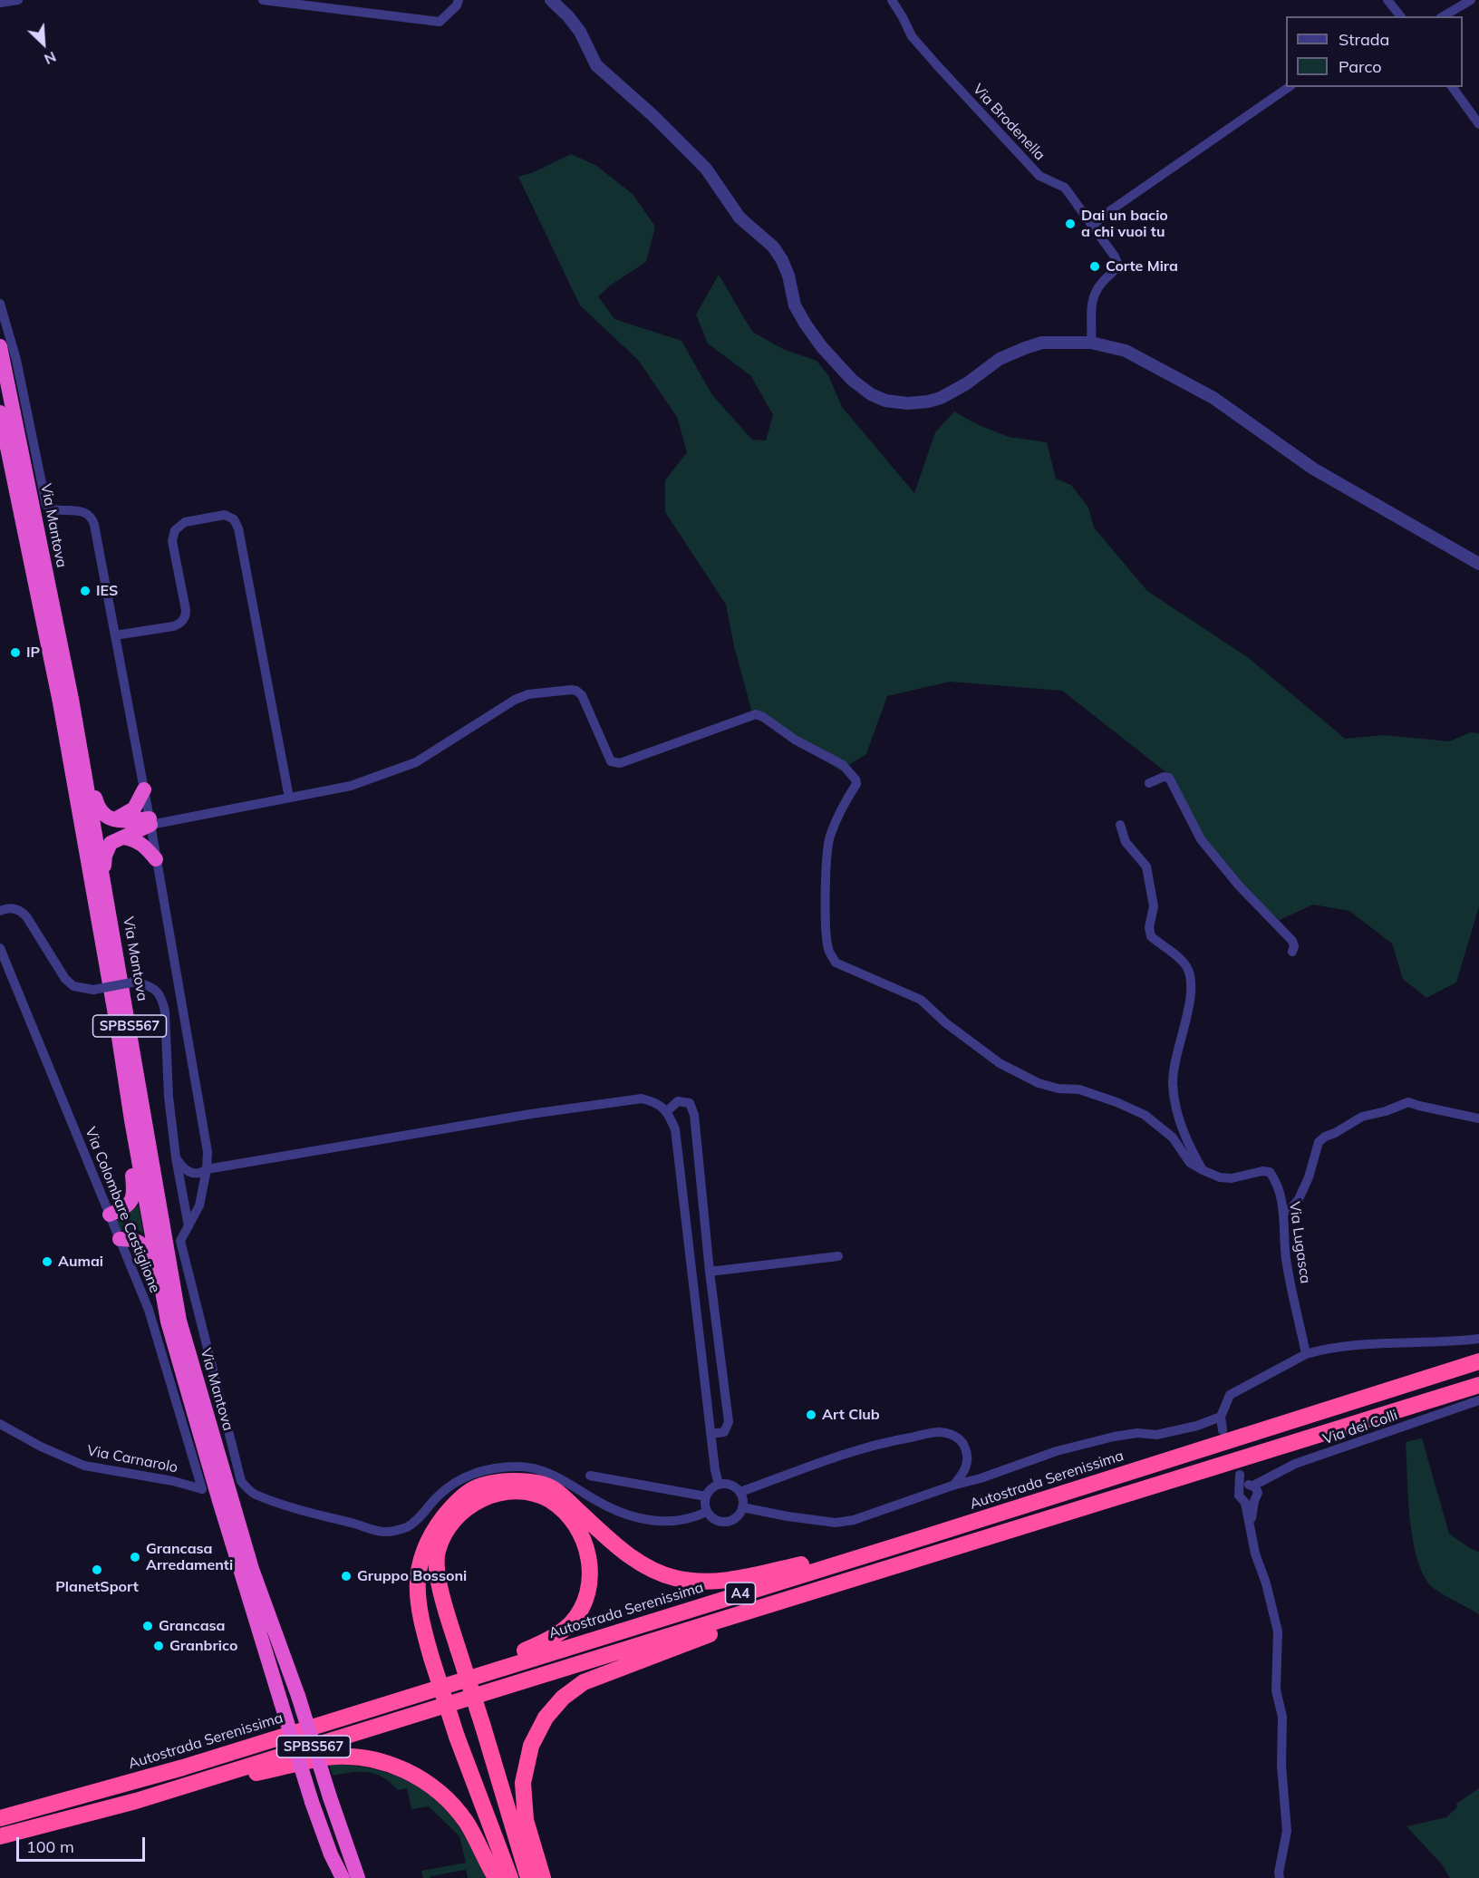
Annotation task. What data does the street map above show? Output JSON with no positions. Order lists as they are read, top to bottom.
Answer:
{
  "streets": {
    "highway": [
      "Via Mantova",
      "SPBS567",
      "Autostrada Serenissima",
      "A4"
    ],
    "street": [
      "Via Brodenella",
      "Via Colombare Castiglione",
      "Via Lugasca",
      "Via dei Colli",
      "Via Carnarolo"
    ]
  },
  "crossings": [
    ["Via Mantova", "SPBS567"],
    ["Via Colombare Castiglione", "Via Carnarolo"]
  ],
  "places": [
    "Dai un bacio a chi vuoi tu",
    "Corte Mira",
    "IES",
    "IP",
    "Aumai",
    "Art Club",
    "Grancasa Arredamenti",
    "PlanetSport",
    "Gruppo Bossoni",
    "Grancasa",
    "Granbrico"
  ],
  "legend": ["Strada", "Parco"],
  "scale_bar": "100 m",
  "north": "bottom right"
}
